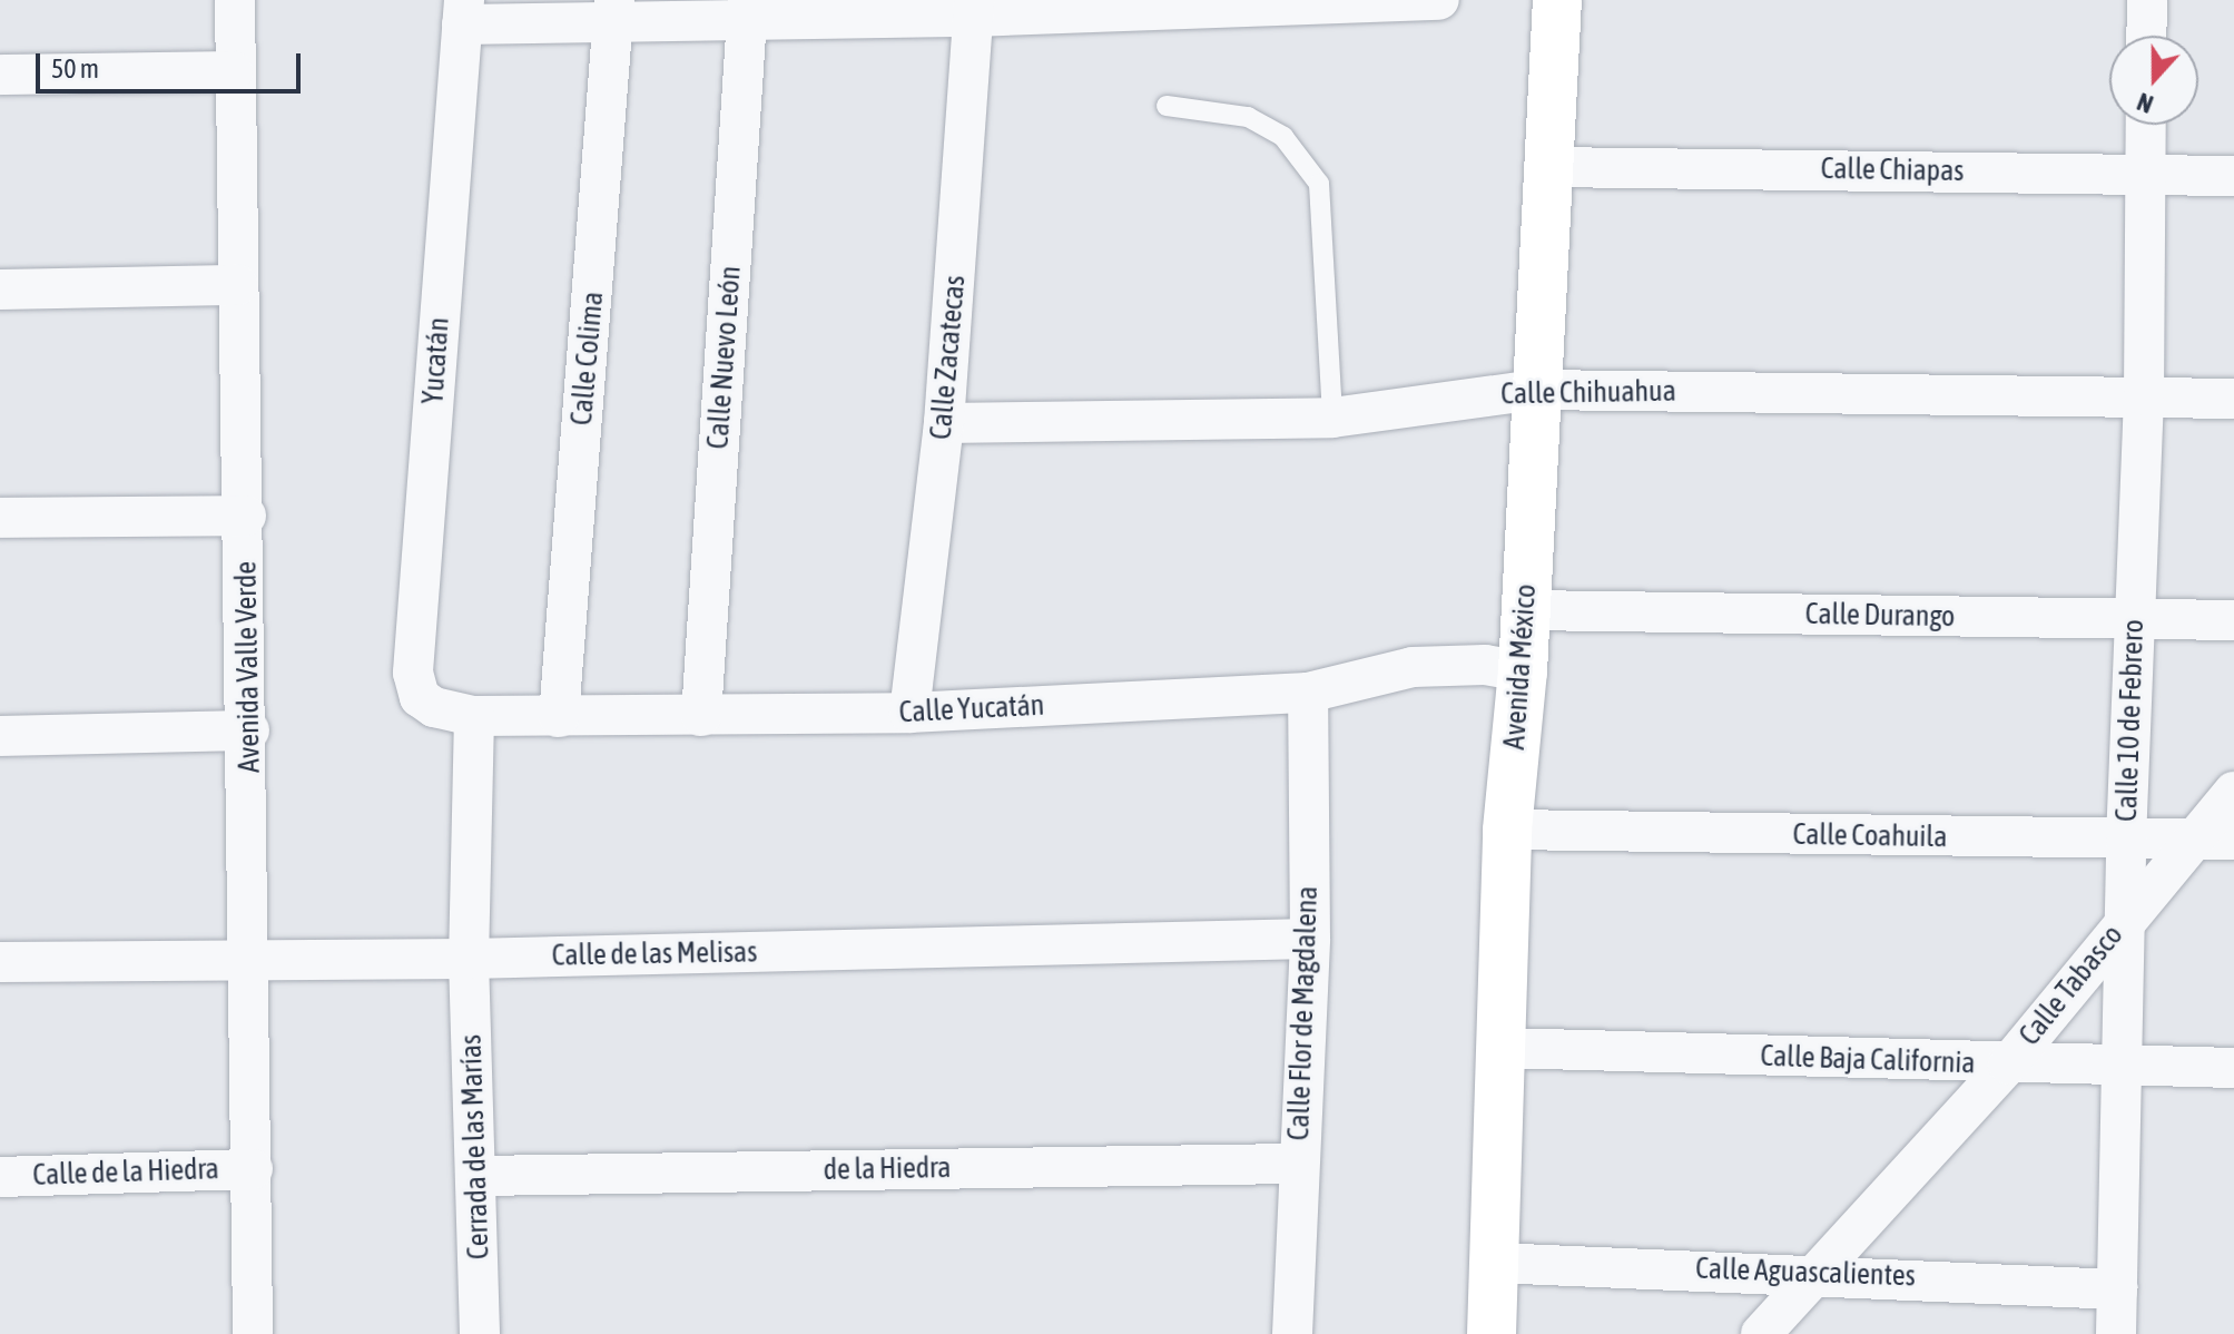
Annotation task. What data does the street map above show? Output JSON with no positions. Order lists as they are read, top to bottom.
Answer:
{
  "streets": {
    "street": [
      "Calle Chiapas",
      "Calle Nuevo León",
      "Calle Zacatecas",
      "Calle Colima",
      "Yucatán",
      "Calle Chihuahua",
      "Calle Durango",
      "Avenida Valle Verde",
      "Avenida México",
      "Calle Yucatán",
      "Calle 10 de Febrero",
      "Calle Coahuila",
      "Calle de las Melisas",
      "Calle Tabasco",
      "Calle Flor de Magdalena",
      "Calle Baja California",
      "Cerrada de las Marías",
      "de la Hiedra",
      "Calle de la Hiedra",
      "Calle Aguascalientes"
    ]
  },
  "crossings": [
    ["Calle Chiapas", "Avenida México"],
    ["Calle Chiapas", "Calle 10 de Febrero"],
    ["Calle Nuevo León", "Calle Yucatán"],
    ["Calle Zacatecas", "Calle Chihuahua"],
    ["Calle Zacatecas", "Calle Yucatán"],
    ["Calle Colima", "Calle Yucatán"],
    ["Yucatán", "Calle Yucatán"],
    ["Calle Chihuahua", "Avenida México"],
    ["Calle Chihuahua", "Calle 10 de Febrero"],
    ["Calle Durango", "Avenida México"],
    ["Calle Durango", "Calle 10 de Febrero"],
    ["Avenida Valle Verde", "Calle de las Melisas"],
    ["Avenida Valle Verde", "Calle de la Hiedra"],
    ["Avenida México", "Calle Yucatán"],
    ["Avenida México", "Calle Coahuila"],
    ["Avenida México", "Calle Baja California"],
    ["Avenida México", "Calle Aguascalientes"],
    ["Calle Yucatán", "Calle Flor de Magdalena"],
    ["Calle Yucatán", "Cerrada de las Marías"],
    ["Calle 10 de Febrero", "Calle Coahuila"],
    ["Calle 10 de Febrero", "Calle Tabasco"],
    ["Calle 10 de Febrero", "Calle Baja California"],
    ["Calle 10 de Febrero", "Calle Aguascalientes"],
    ["Calle Coahuila", "Calle Tabasco"],
    ["Calle de las Melisas", "Calle Flor de Magdalena"],
    ["Calle de las Melisas", "Cerrada de las Marías"],
    ["Calle Tabasco", "Calle Baja California"],
    ["Calle Tabasco", "Calle Aguascalientes"],
    ["Calle Flor de Magdalena", "de la Hiedra"],
    ["Cerrada de las Marías", "de la Hiedra"]
  ],
  "scale_bar": "50 m",
  "north": "bottom"
}
